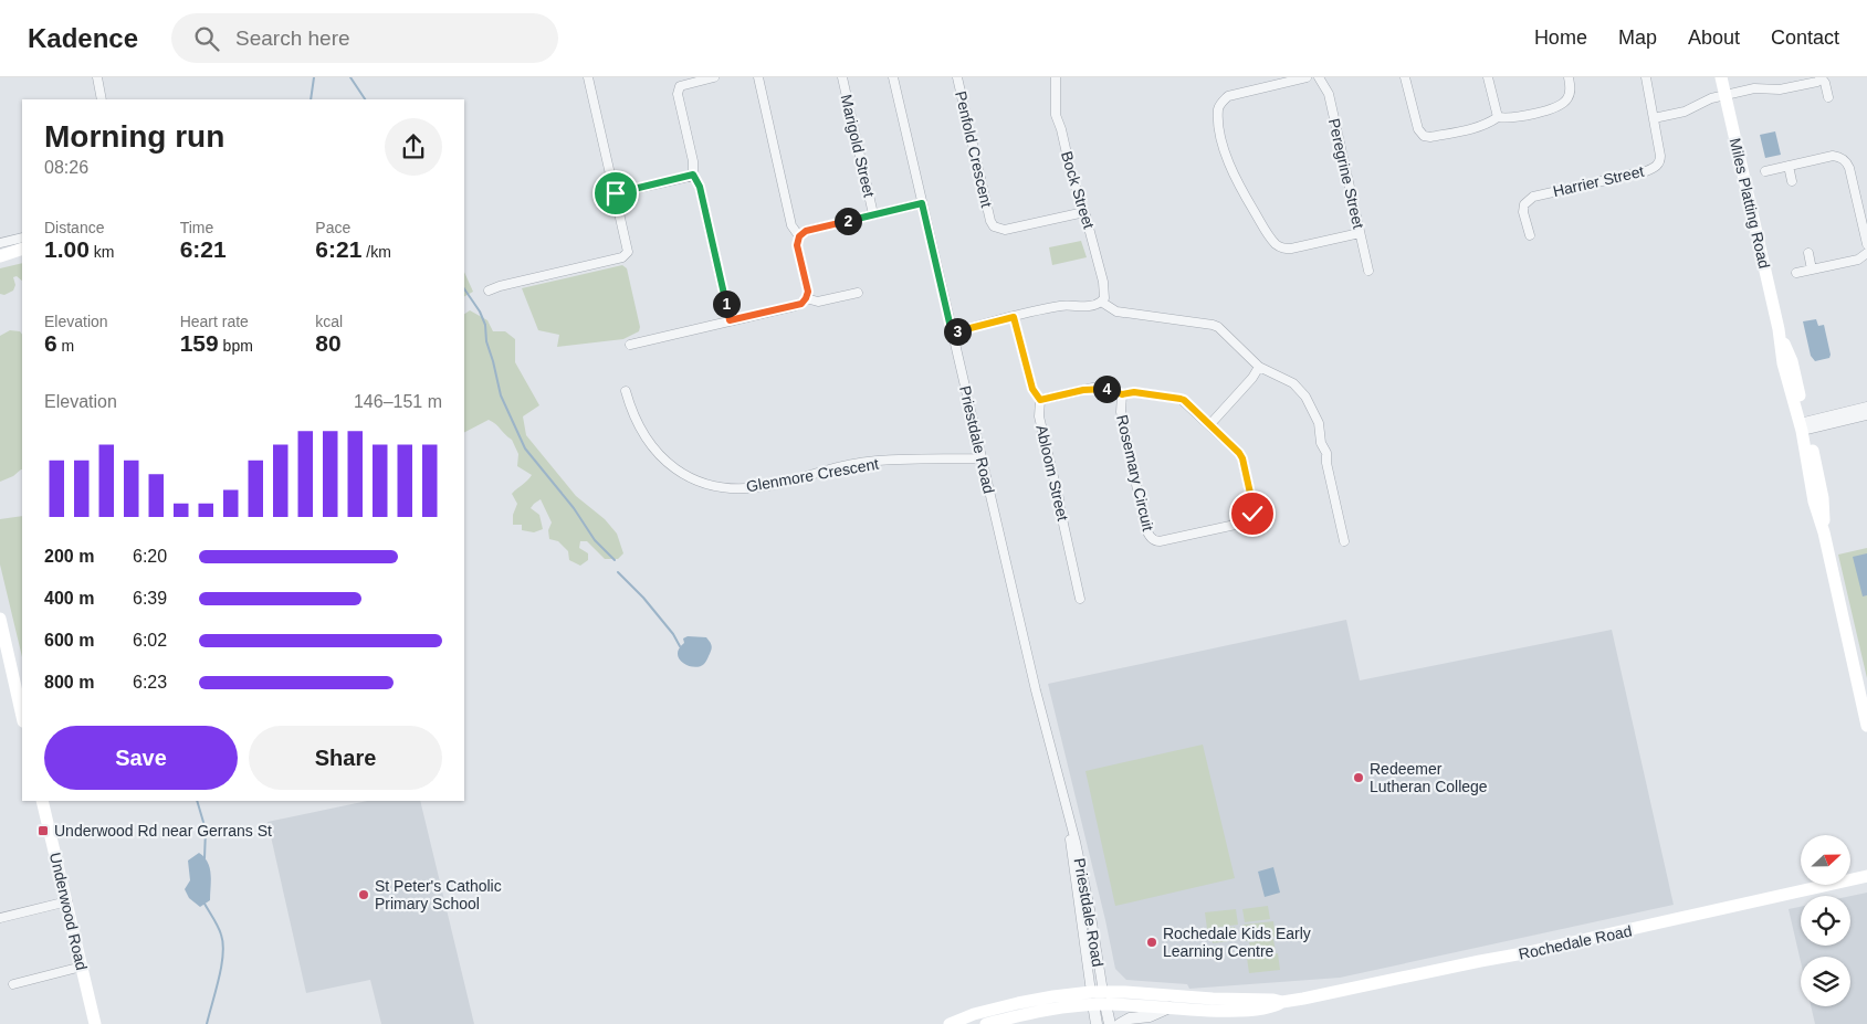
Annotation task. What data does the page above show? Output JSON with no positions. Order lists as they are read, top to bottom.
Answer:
{
  "streets": {
    "main road": ["Miles Platting Road", "Underwood Road", "Rochedale Road"],
    "street": [
      "Marigold Street",
      "Penfold Crescent",
      "Peregrine Street",
      "Harrier Street",
      "Bock Street",
      "Priestdale Road",
      "Abloom Street",
      "Rosemary Circuit",
      "Glenmore Crescent"
    ]
  },
  "crossings": [
    ["Penfold Crescent", "Bock Street"],
    ["Priestdale Road", "Glenmore Crescent"],
    ["Priestdale Road", "Rochedale Road"],
    ["Abloom Street", "Rosemary Circuit"]
  ],
  "places": {
    "other": ["Redeemer Lutheran College", "St Peter's Catholic Primary School", "Rochedale Kids Early Learning Centre"],
    "transit": ["Underwood Rd near Gerrans St"]
  },
  "north": "right",
  "page": {
    "header": "Kadence",
    "search": "Search here",
    "nav": [
      "Home",
      "Map",
      "About",
      "Contact"
    ],
    "heading": ["Morning run", "08:26"],
    "stats": [
      ["Distance", "1.00 km"],
      ["Time", "6:21"],
      ["Pace", "6:21 /km"],
      ["Elevation", "6 m"],
      ["Heart rate", "159 bpm"],
      ["kcal", "80"]
    ],
    "pins": [
      "2",
      "1",
      "3",
      "4"
    ],
    "chart": ["Elevation", "146–151 m"],
    "list": [
      {
        "name": "200 m",
        "note": "6:20"
      },
      {
        "name": "400 m",
        "note": "6:39"
      },
      {
        "name": "600 m",
        "note": "6:02"
      },
      {
        "name": "800 m",
        "note": "6:23"
      }
    ],
    "buttons": ["Save", "Share"]
  }
}
